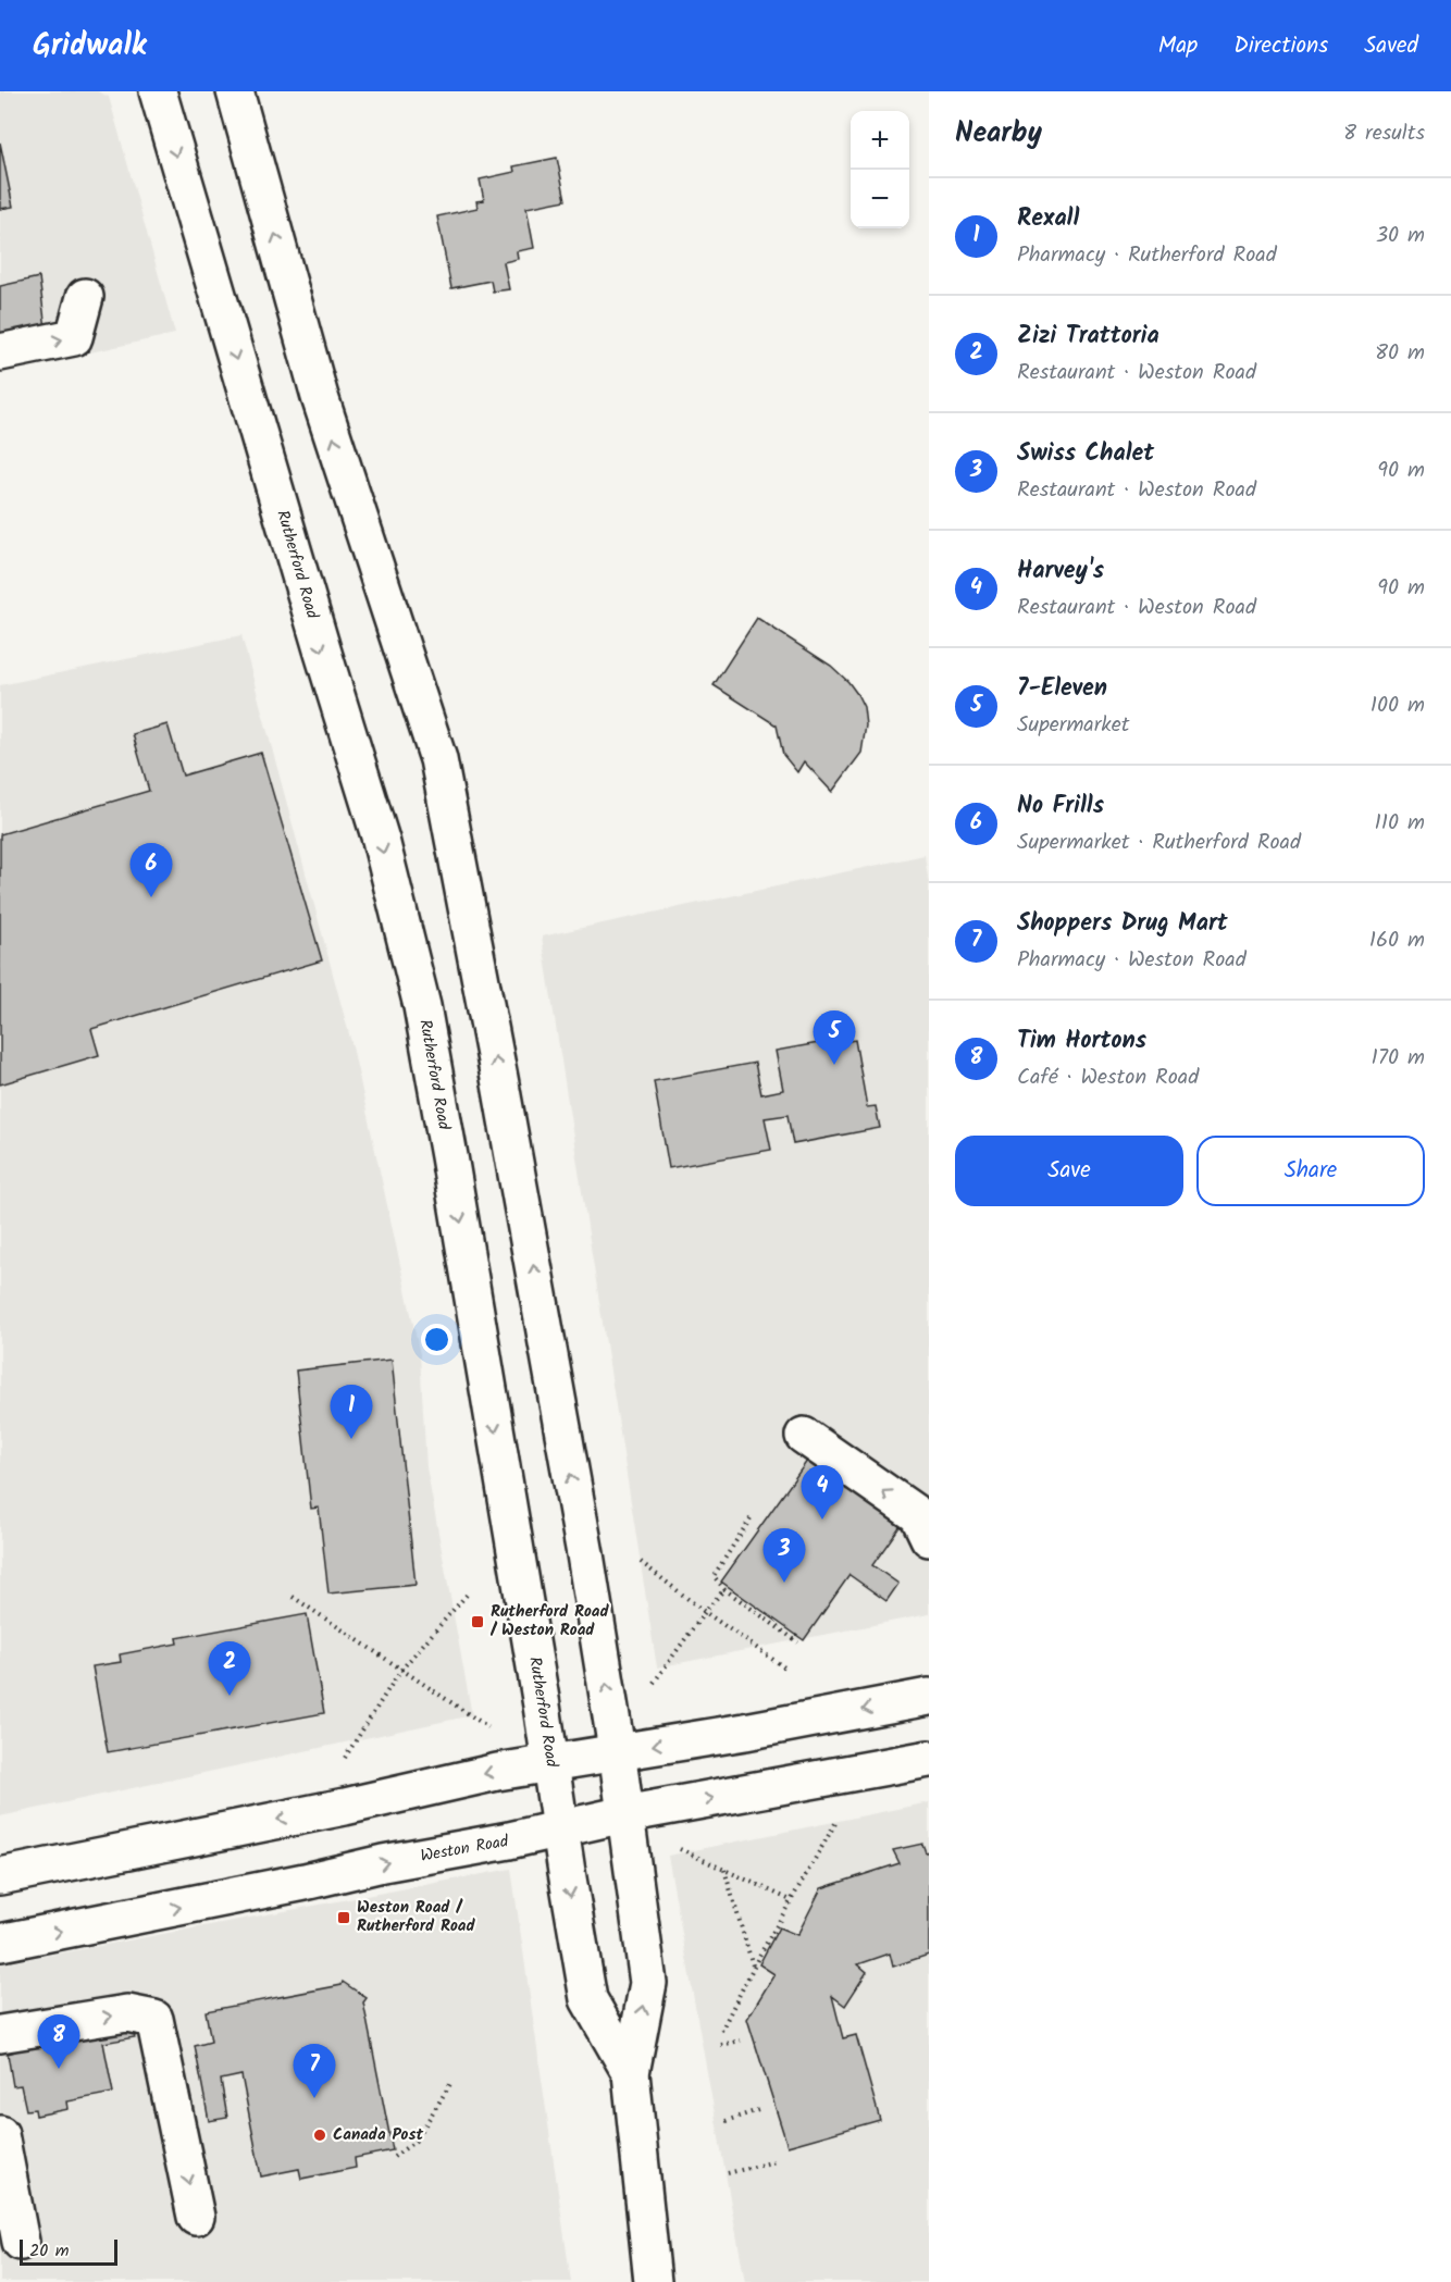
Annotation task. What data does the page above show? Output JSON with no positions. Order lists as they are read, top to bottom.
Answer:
{
  "streets": {
    "main road": ["Rutherford Road", "Weston Road"]
  },
  "crossings": [
    ["Rutherford Road", "Weston Road"]
  ],
  "places": {
    "transit": ["Rutherford Road / Weston Road", "Weston Road / Rutherford Road"],
    "other": ["Canada Post"]
  },
  "scale_bar": "20 m",
  "page": {
    "header": "Gridwalk",
    "nav": ["Map", "Directions", "Saved"],
    "heading": ["Nearby", "8 results"],
    "map_buttons": ["+", "−"],
    "list": [
      {
        "mark": "1",
        "name": "Rexall",
        "note": "Pharmacy · Rutherford Road",
        "value": "30 m"
      },
      {
        "mark": "2",
        "name": "Zizi Trattoria",
        "note": "Restaurant · Weston Road",
        "value": "80 m"
      },
      {
        "mark": "3",
        "name": "Swiss Chalet",
        "note": "Restaurant · Weston Road",
        "value": "90 m"
      },
      {
        "mark": "4",
        "name": "Harvey's",
        "note": "Restaurant · Weston Road",
        "value": "90 m"
      },
      {
        "mark": "5",
        "name": "7-Eleven",
        "note": "Supermarket",
        "value": "100 m"
      },
      {
        "mark": "6",
        "name": "No Frills",
        "note": "Supermarket · Rutherford Road",
        "value": "110 m"
      },
      {
        "mark": "7",
        "name": "Shoppers Drug Mart",
        "note": "Pharmacy · Weston Road",
        "value": "160 m"
      },
      {
        "mark": "8",
        "name": "Tim Hortons",
        "note": "Café · Weston Road",
        "value": "170 m"
      }
    ],
    "pins": [
      "6",
      "5",
      "1",
      "4",
      "3",
      "2",
      "8",
      "7"
    ],
    "buttons": ["Save", "Share"],
    "scale": "20 m"
  }
}
